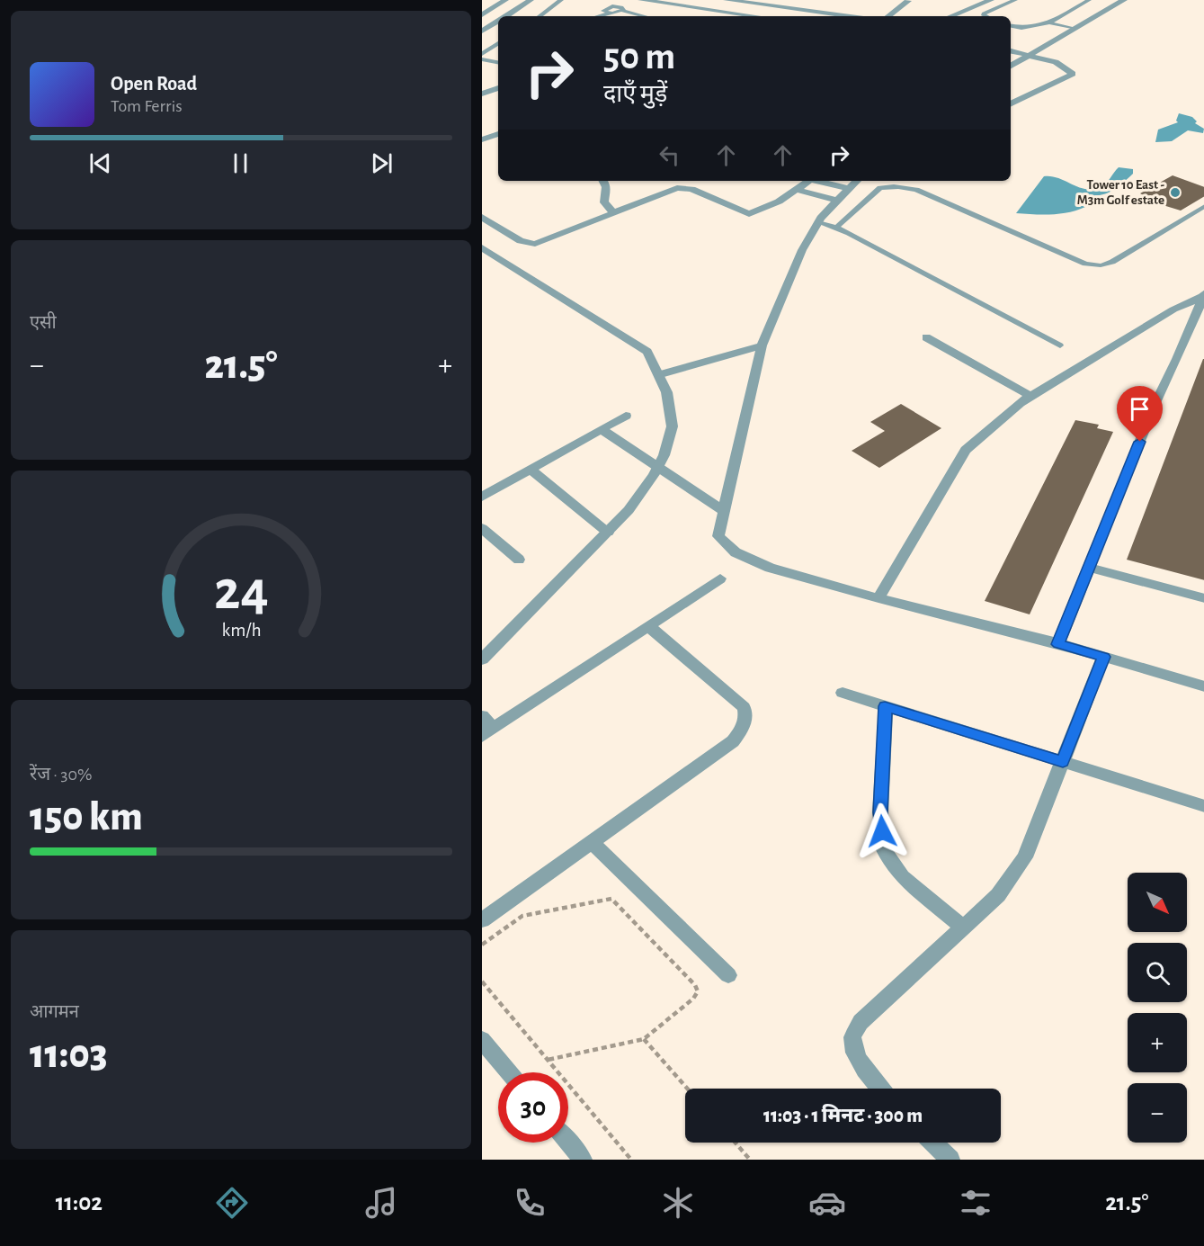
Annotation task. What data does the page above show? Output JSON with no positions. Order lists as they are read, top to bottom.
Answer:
{
  "places": ["Tower 10 East - M3m Golf estate"],
  "north": "bottom right",
  "page": {
    "turn": ["50 m", "दाएँ मुड़ें"],
    "song": ["Open Road", "Tom Ferris"],
    "tile": [
      "एसी",
      ["रेंज · 30%", "150 km"],
      ["आगमन", "11:03"]
    ],
    "heat": ["−", "21.5°", "+"],
    "map_buttons": ["+", "−"],
    "limit": "30",
    "trip": "11:03 · 1 मिनट · 300 m",
    "tabs": ["11:02", "21.5°"],
    "gauge": ["24", "km/h"]
  }
}
